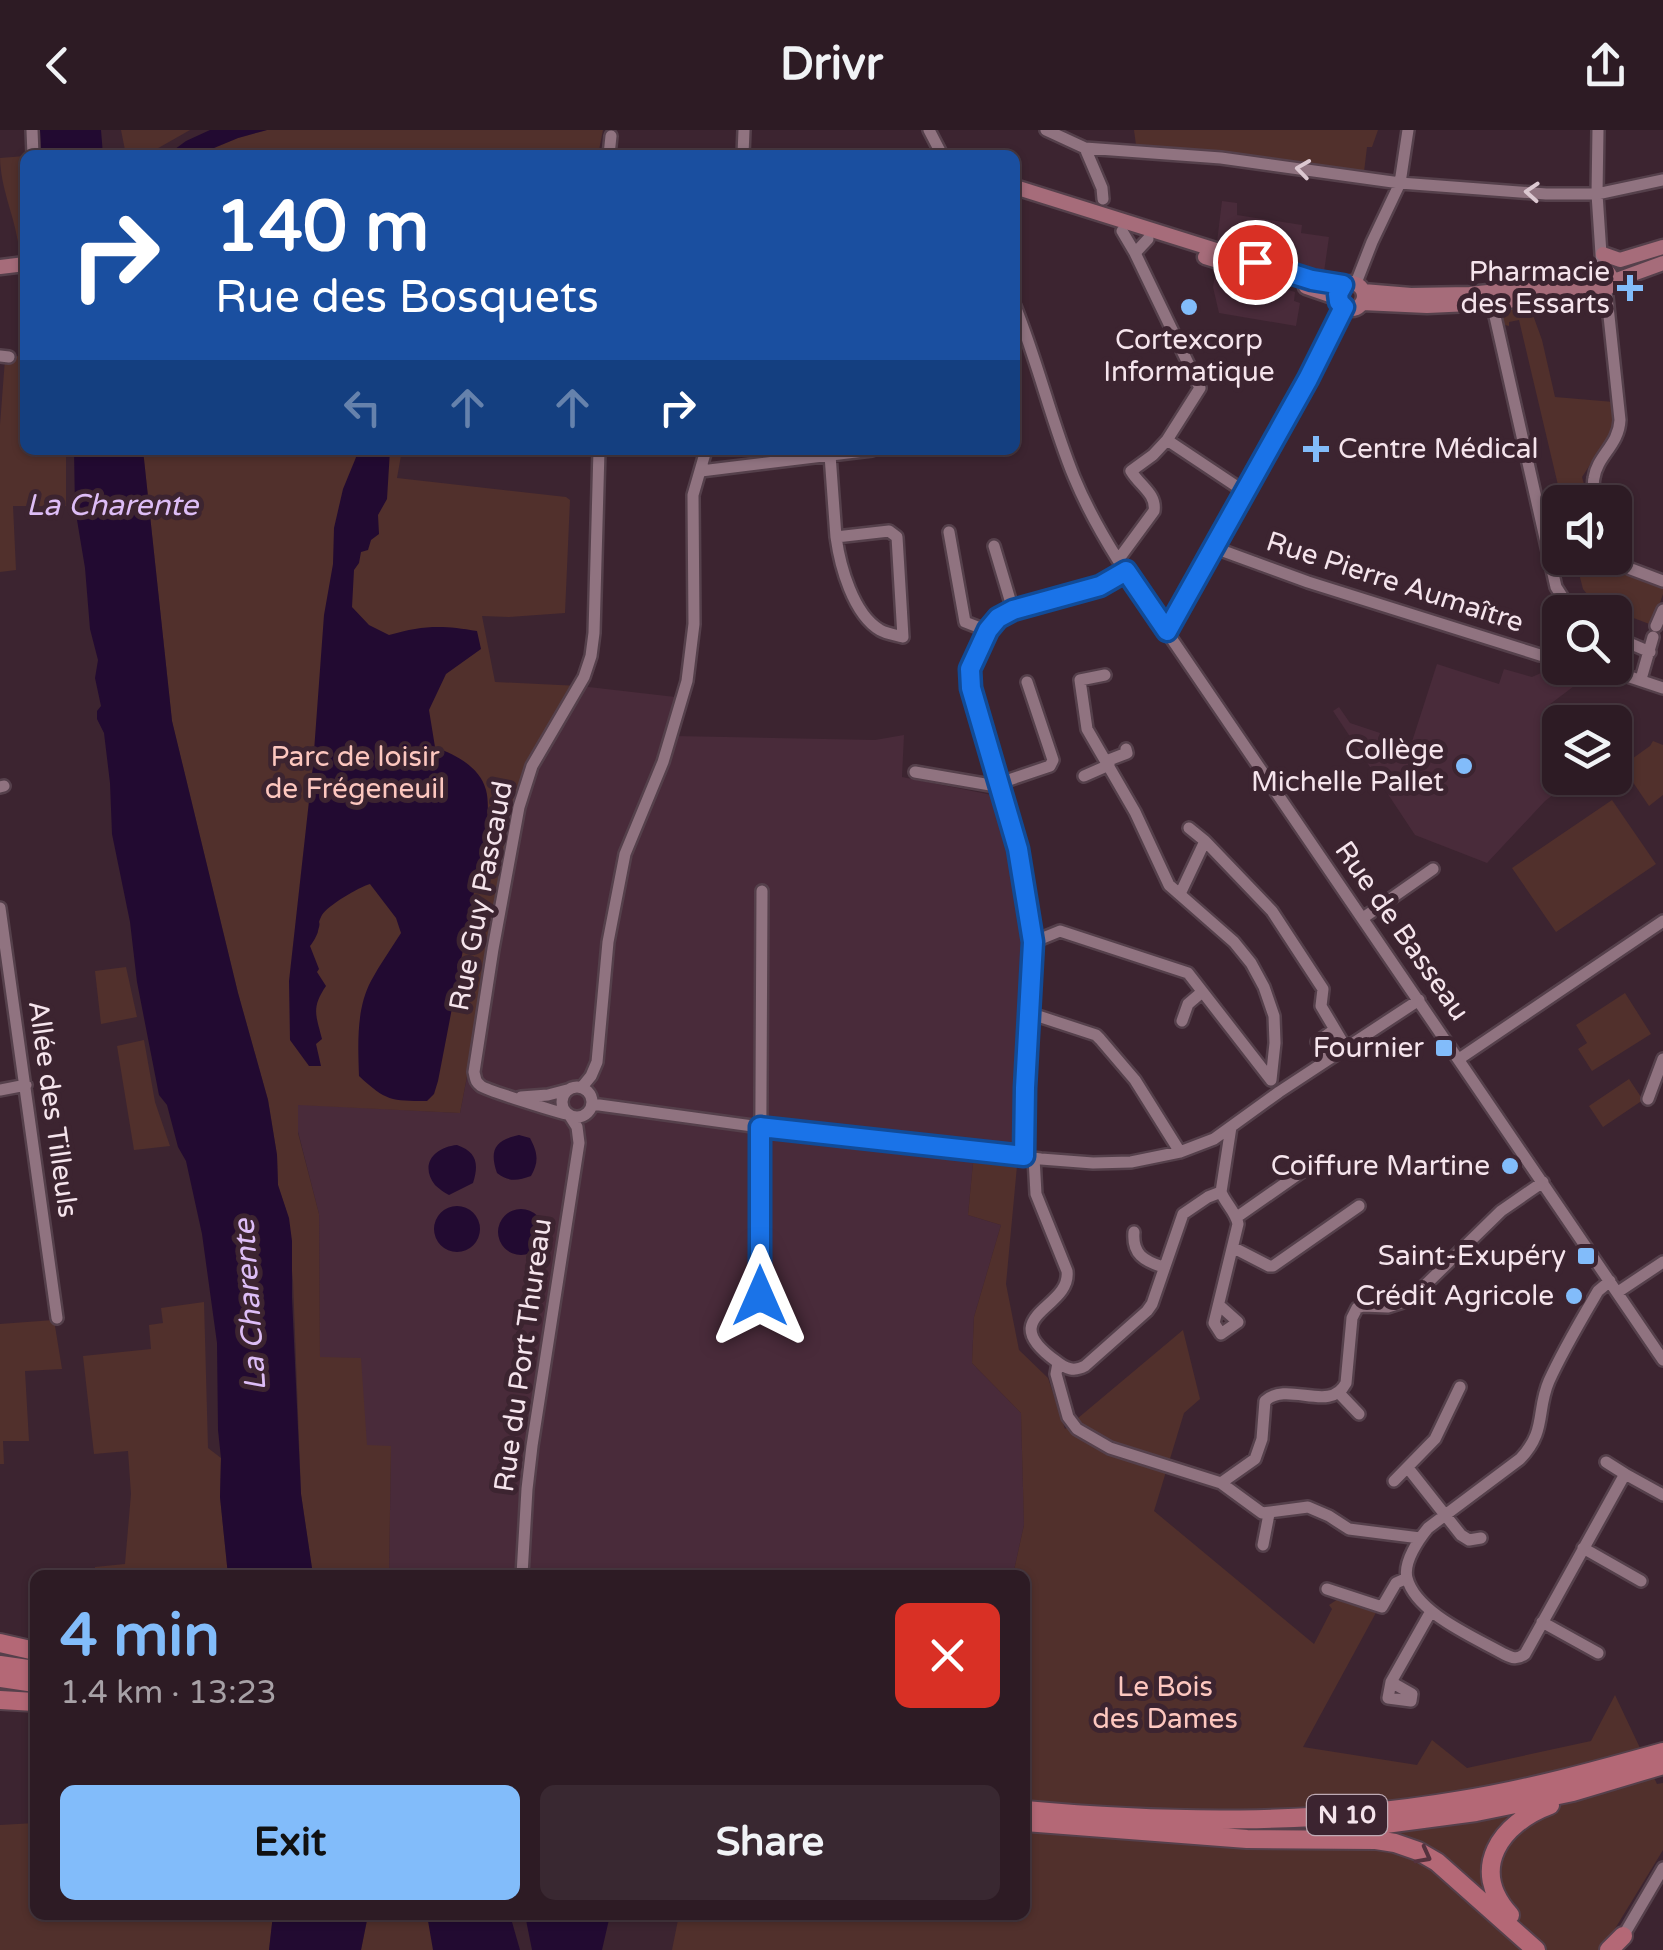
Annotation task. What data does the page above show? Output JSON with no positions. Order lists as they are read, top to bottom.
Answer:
{
  "streets": {
    "highway": ["N 10"],
    "street": [
      "Rue Pierre Aumaître",
      "Rue Guy Pascaud",
      "Rue de Basseau",
      "Allée des Tilleuls",
      "Rue du Port Thureau"
    ]
  },
  "crossings": [
    ["Rue Guy Pascaud", "Rue du Port Thureau"]
  ],
  "water": ["La Charente"],
  "parks": ["Parc de loisir de Frégeneuil", "Le Bois des Dames"],
  "places": {
    "health": ["Pharmacie des Essarts", "Centre Médical"],
    "other": [
      "Cortexcorp Informatique",
      "Collège Michelle Pallet",
      "Coiffure Martine",
      "Crédit Agricole"
    ],
    "transit": ["Fournier", "Saint-Exupéry"]
  },
  "page": {
    "header": "Drivr",
    "turn": ["140 m", "Rue des Bosquets"],
    "heading": ["4 min", "1.4 km · 13:23"],
    "buttons": ["Exit", "Share"]
  }
}
